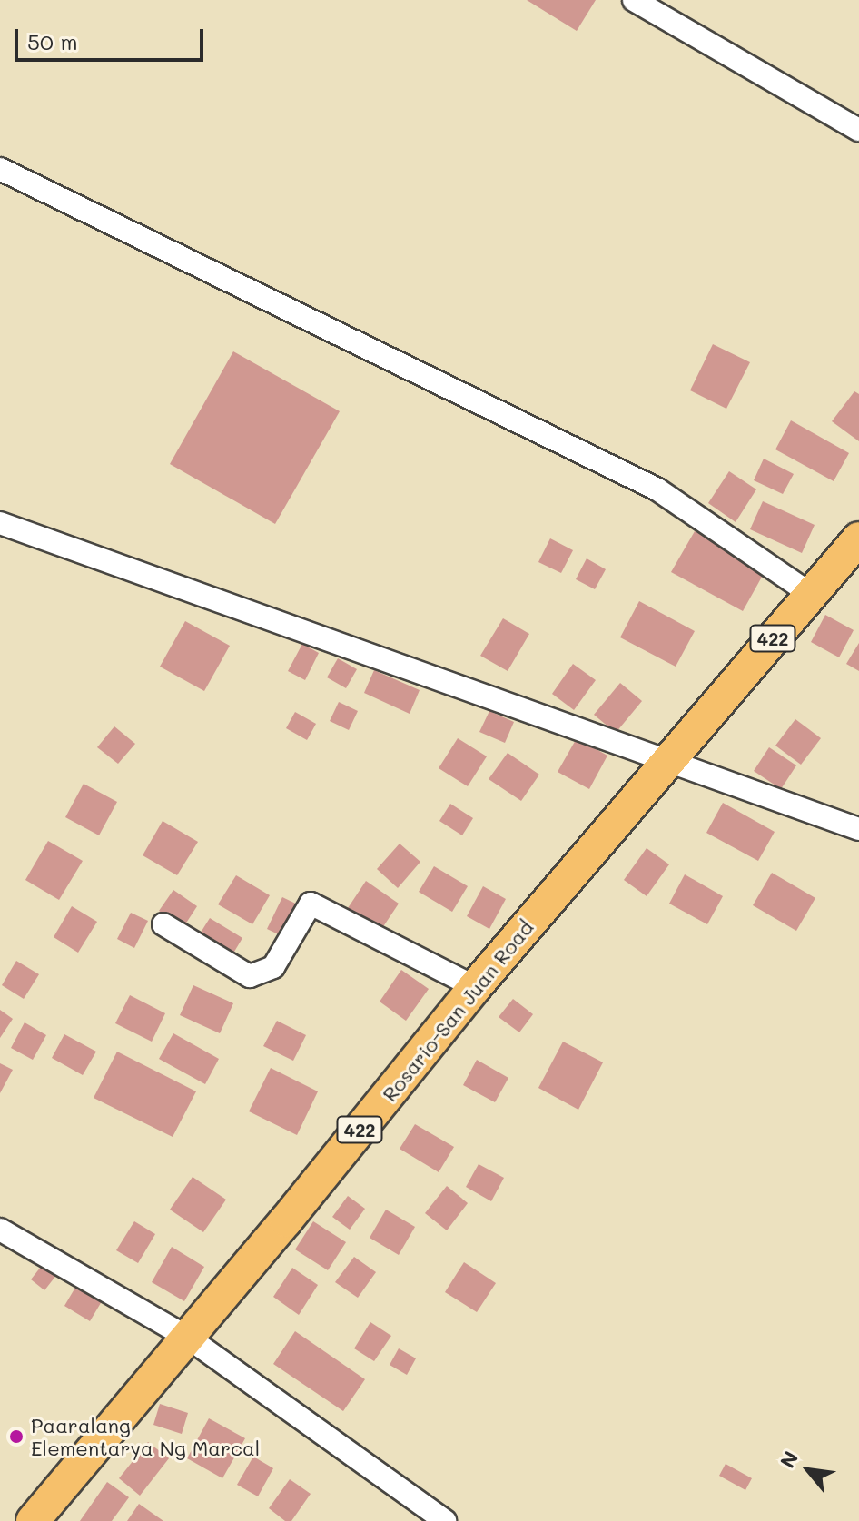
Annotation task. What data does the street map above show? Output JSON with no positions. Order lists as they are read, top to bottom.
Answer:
{
  "streets": {
    "main road": ["422", "Rosario-San Juan Road"]
  },
  "places": ["Paaralang Elementarya Ng Marcal"],
  "scale_bar": "50 m",
  "north": "top left"
}
